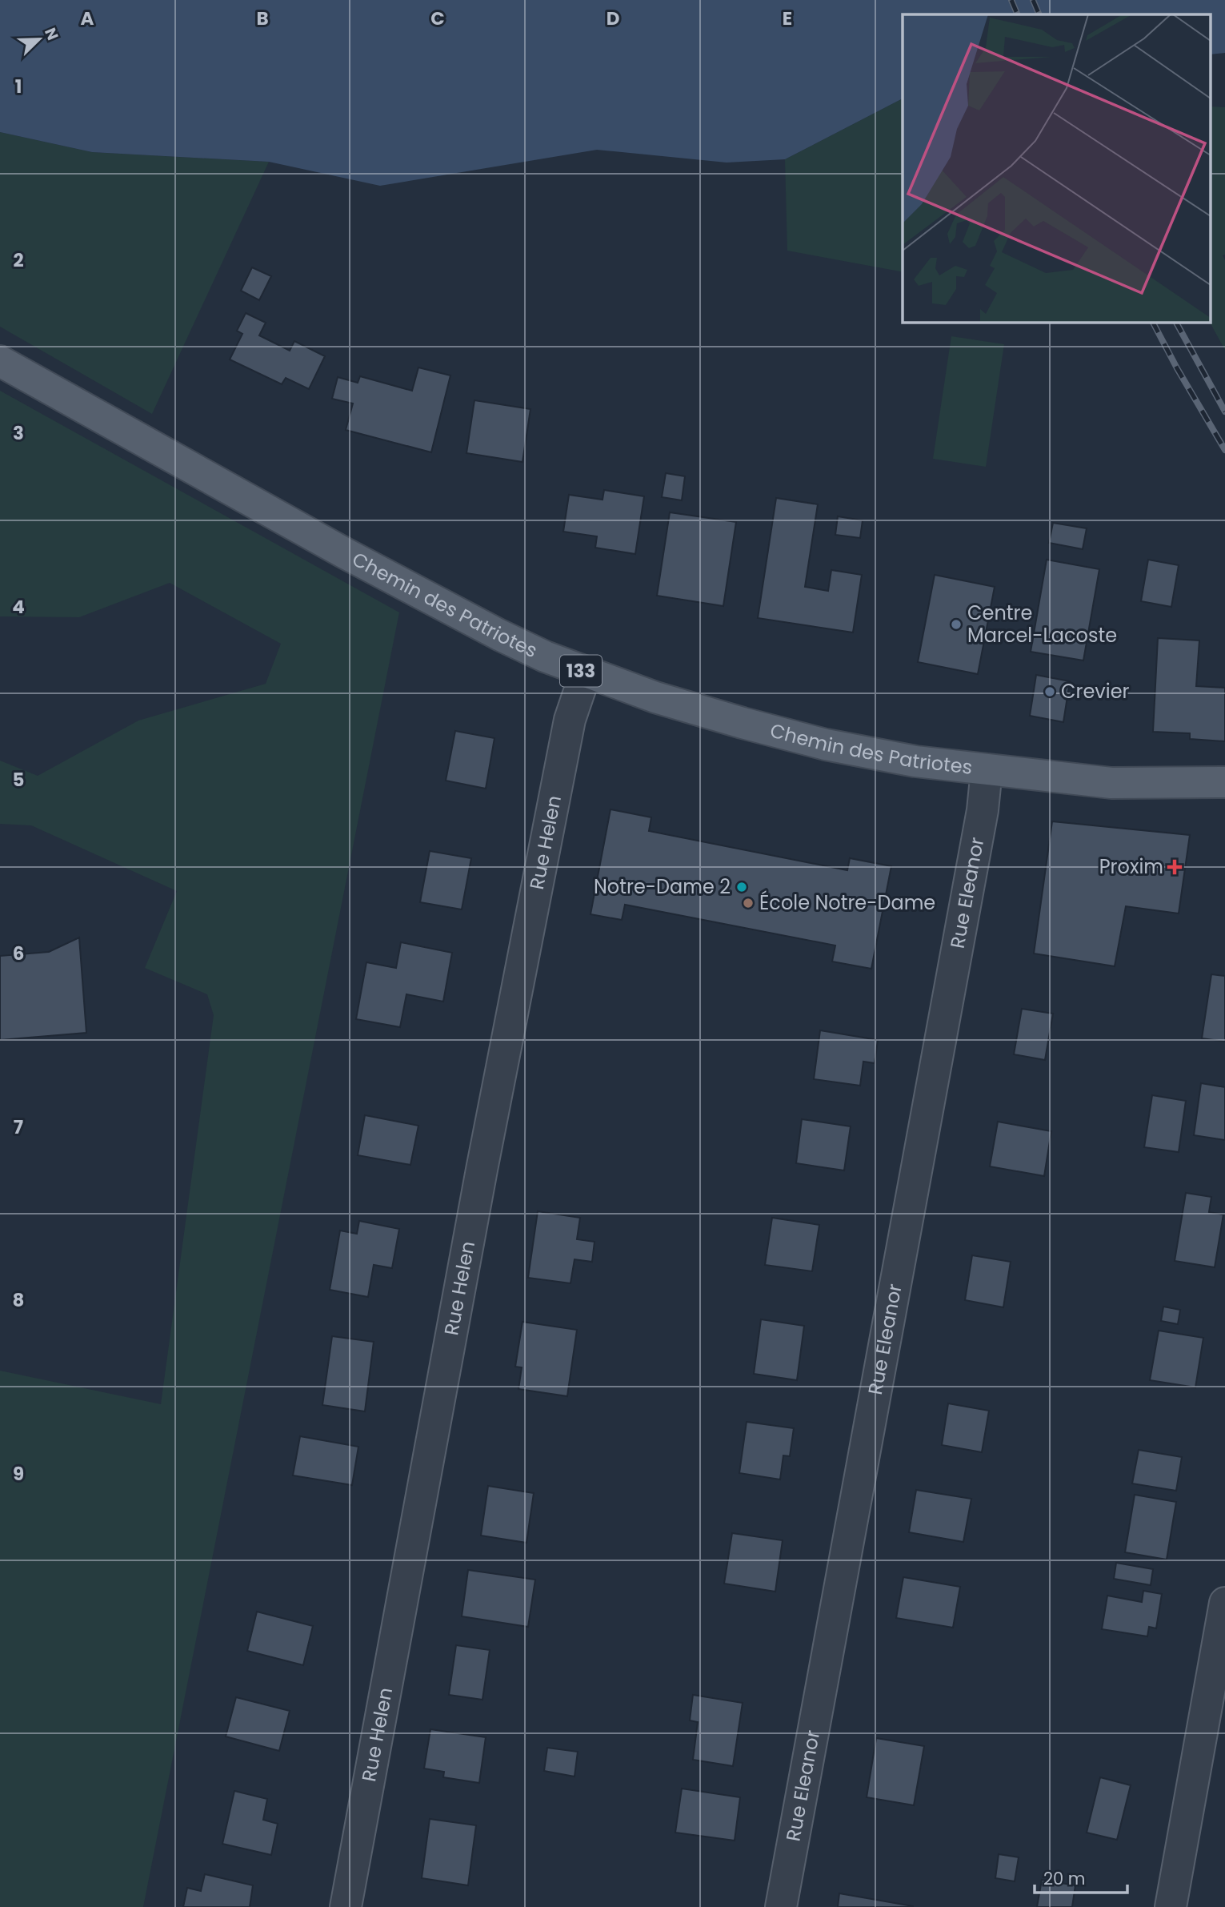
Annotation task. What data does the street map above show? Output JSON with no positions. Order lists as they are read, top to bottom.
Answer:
{
  "streets": {
    "main road": ["Chemin des Patriotes", "133"],
    "street": ["Rue Helen", "Rue Eleanor"]
  },
  "crossings": [
    ["Chemin des Patriotes", "Rue Helen"],
    ["Chemin des Patriotes", "Rue Eleanor"]
  ],
  "places": {
    "other": [
      "Centre Marcel-Lacoste",
      "Crevier",
      "Notre-Dame 2",
      "École Notre-Dame"
    ],
    "health": ["Proxim"]
  },
  "scale_bar": "20 m",
  "north": "top right",
  "grid": {
    "columns": [
      "A",
      "B",
      "C",
      "D",
      "E"
    ],
    "rows": [
      "1",
      "2",
      "3",
      "4",
      "5",
      "6",
      "7",
      "8",
      "9"
    ]
  }
}
